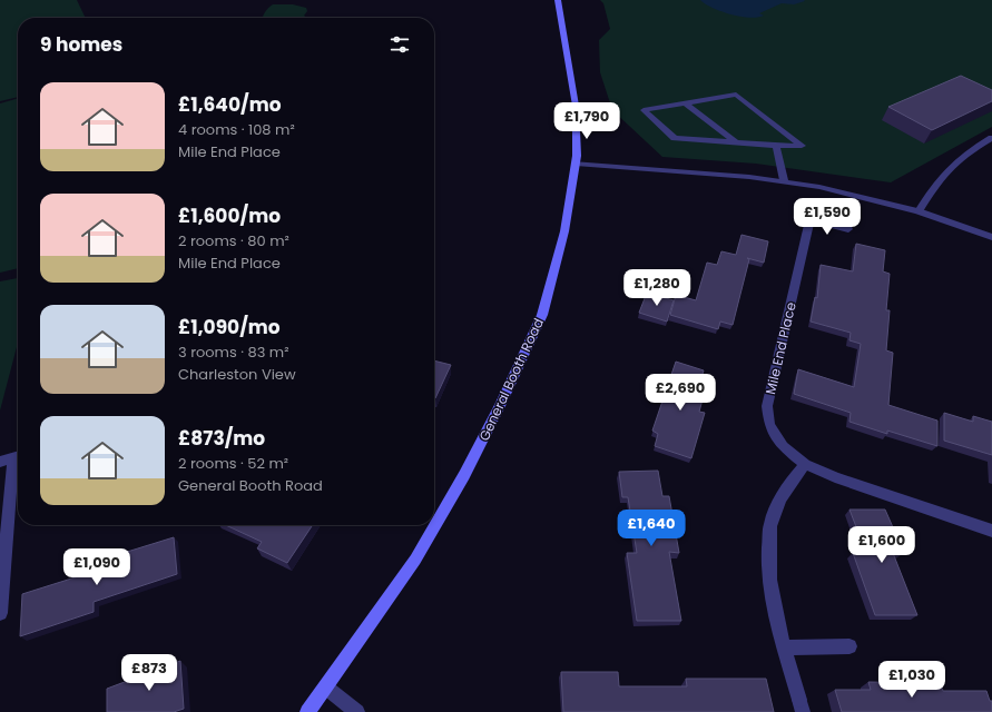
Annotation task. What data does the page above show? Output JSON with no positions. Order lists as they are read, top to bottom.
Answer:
{
  "streets": {
    "street": ["Mile End Place", "General Booth Road"]
  },
  "page": {
    "heading": "9 homes",
    "list": [
      {
        "name": "£1,640/mo",
        "note": "4 rooms · 108 m² · Mile End Place"
      },
      {
        "name": "£1,600/mo",
        "note": "2 rooms · 80 m² · Mile End Place"
      },
      {
        "name": "£1,090/mo",
        "note": "3 rooms · 83 m² · Charleston View"
      },
      {
        "name": "£873/mo",
        "note": "2 rooms · 52 m² · General Booth Road"
      }
    ],
    "price": [
      "£1,790",
      "£1,590",
      "£1,280",
      "£2,690",
      "£1,640",
      "£1,600",
      "£1,090",
      "£873",
      "£1,030"
    ]
  }
}
